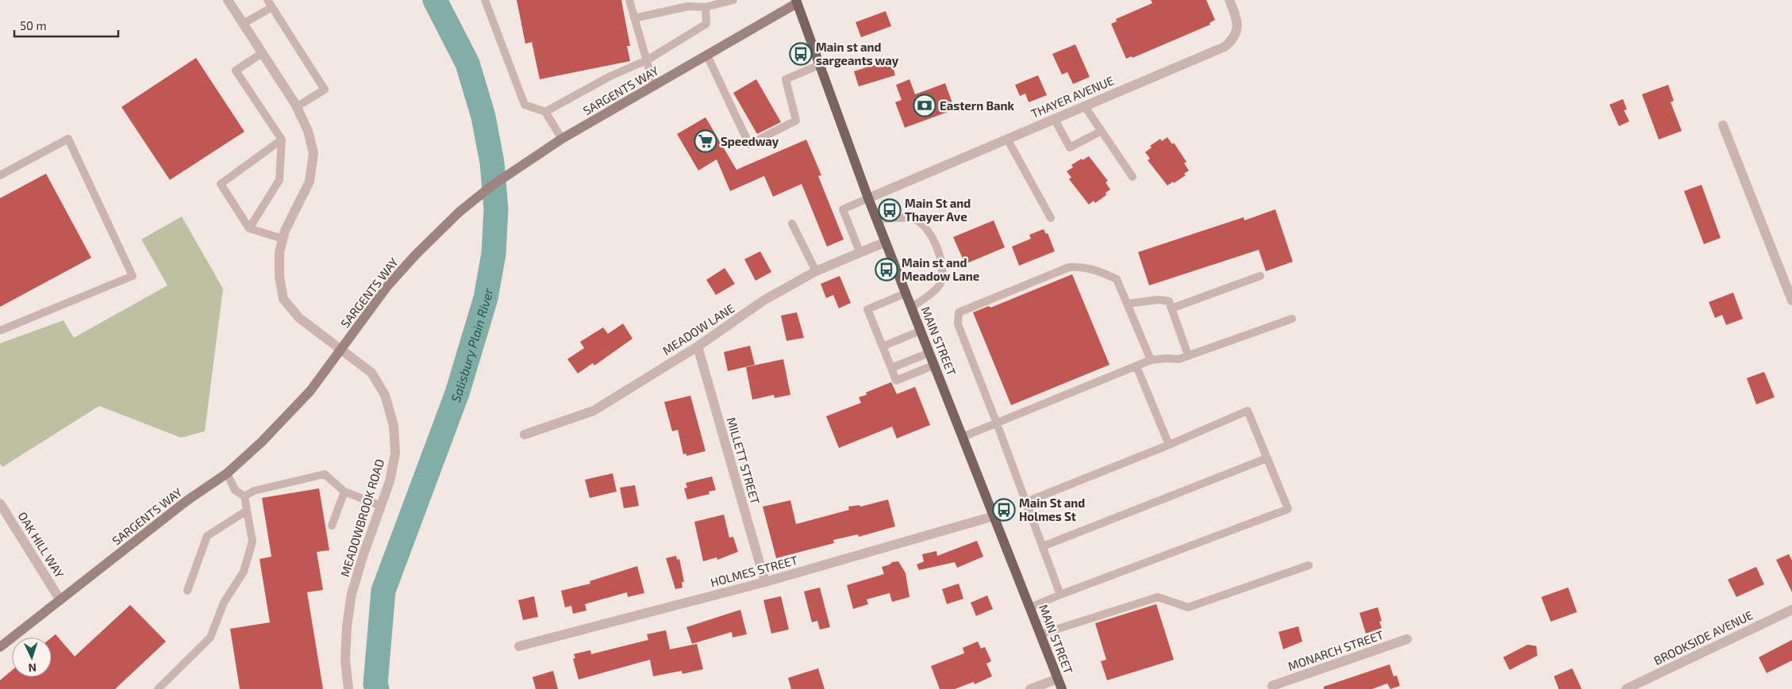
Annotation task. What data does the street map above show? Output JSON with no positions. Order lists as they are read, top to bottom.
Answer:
{
  "streets": {
    "main road": ["SARGENTS WAY", "MAIN STREET"],
    "street": [
      "THAYER AVENUE",
      "MEADOW LANE",
      "MILLETT STREET",
      "MEADOWBROOK ROAD",
      "OAK HILL WAY",
      "HOLMES STREET",
      "BROOKSIDE AVENUE",
      "MONARCH STREET"
    ]
  },
  "crossings": [
    ["SARGENTS WAY", "MAIN STREET"],
    ["SARGENTS WAY", "MEADOWBROOK ROAD"],
    ["SARGENTS WAY", "OAK HILL WAY"],
    ["THAYER AVENUE", "MAIN STREET"],
    ["MEADOW LANE", "MAIN STREET"],
    ["MEADOW LANE", "MILLETT STREET"],
    ["MAIN STREET", "HOLMES STREET"],
    ["MILLETT STREET", "HOLMES STREET"]
  ],
  "water": ["Salisbury Plain River"],
  "places": {
    "bus stop": [
      "Main st and sargeants way",
      "Main St and Thayer Ave",
      "Main st and Meadow Lane",
      "Main St and Holmes St"
    ],
    "bank": ["Eastern Bank"],
    "supermarket": ["Speedway"]
  },
  "scale_bar": "50 m",
  "north": "bottom"
}
